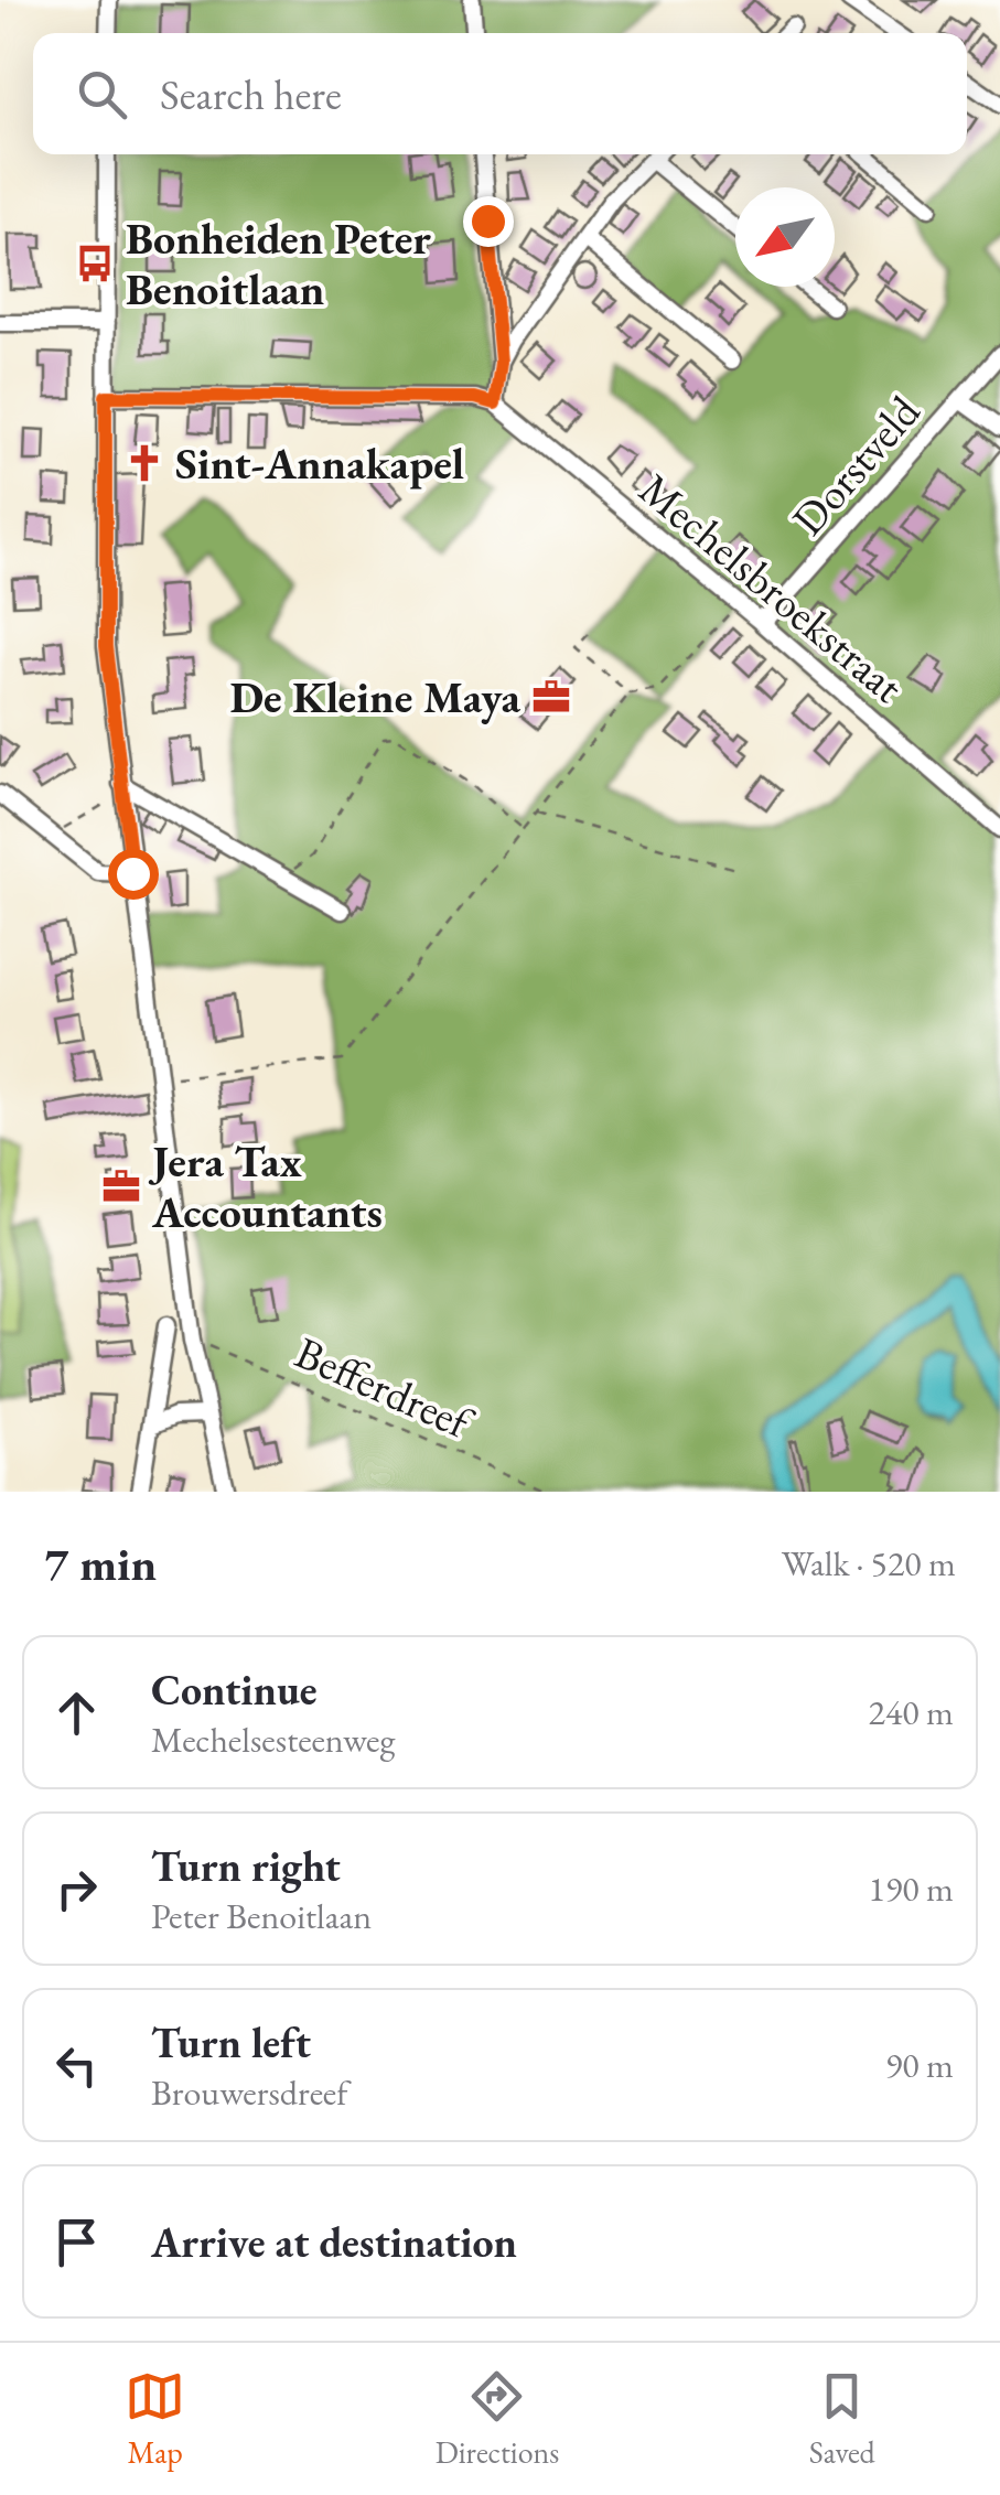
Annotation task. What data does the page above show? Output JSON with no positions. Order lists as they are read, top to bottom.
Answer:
{
  "streets": {
    "street": ["Dorstveld", "Mechelsbroekstraat"],
    "path": ["Befferdreef"]
  },
  "crossings": [
    ["Dorstveld", "Mechelsbroekstraat"]
  ],
  "places": {
    "bus stop": ["Bonheiden Peter Benoitlaan"],
    "church": ["Sint-Annakapel"],
    "office": ["De Kleine Maya", "Jera Tax Accountants"]
  },
  "north": "bottom left",
  "page": {
    "search": "Search here",
    "heading": ["7 min", "Walk · 520 m"],
    "list": [
      ["Continue", "Mechelsesteenweg", "240 m"],
      ["Turn right", "Peter Benoitlaan", "190 m"],
      ["Turn left", "Brouwersdreef", "90 m"],
      "Arrive at destination"
    ],
    "nav": ["Map", "Directions", "Saved"]
  }
}
